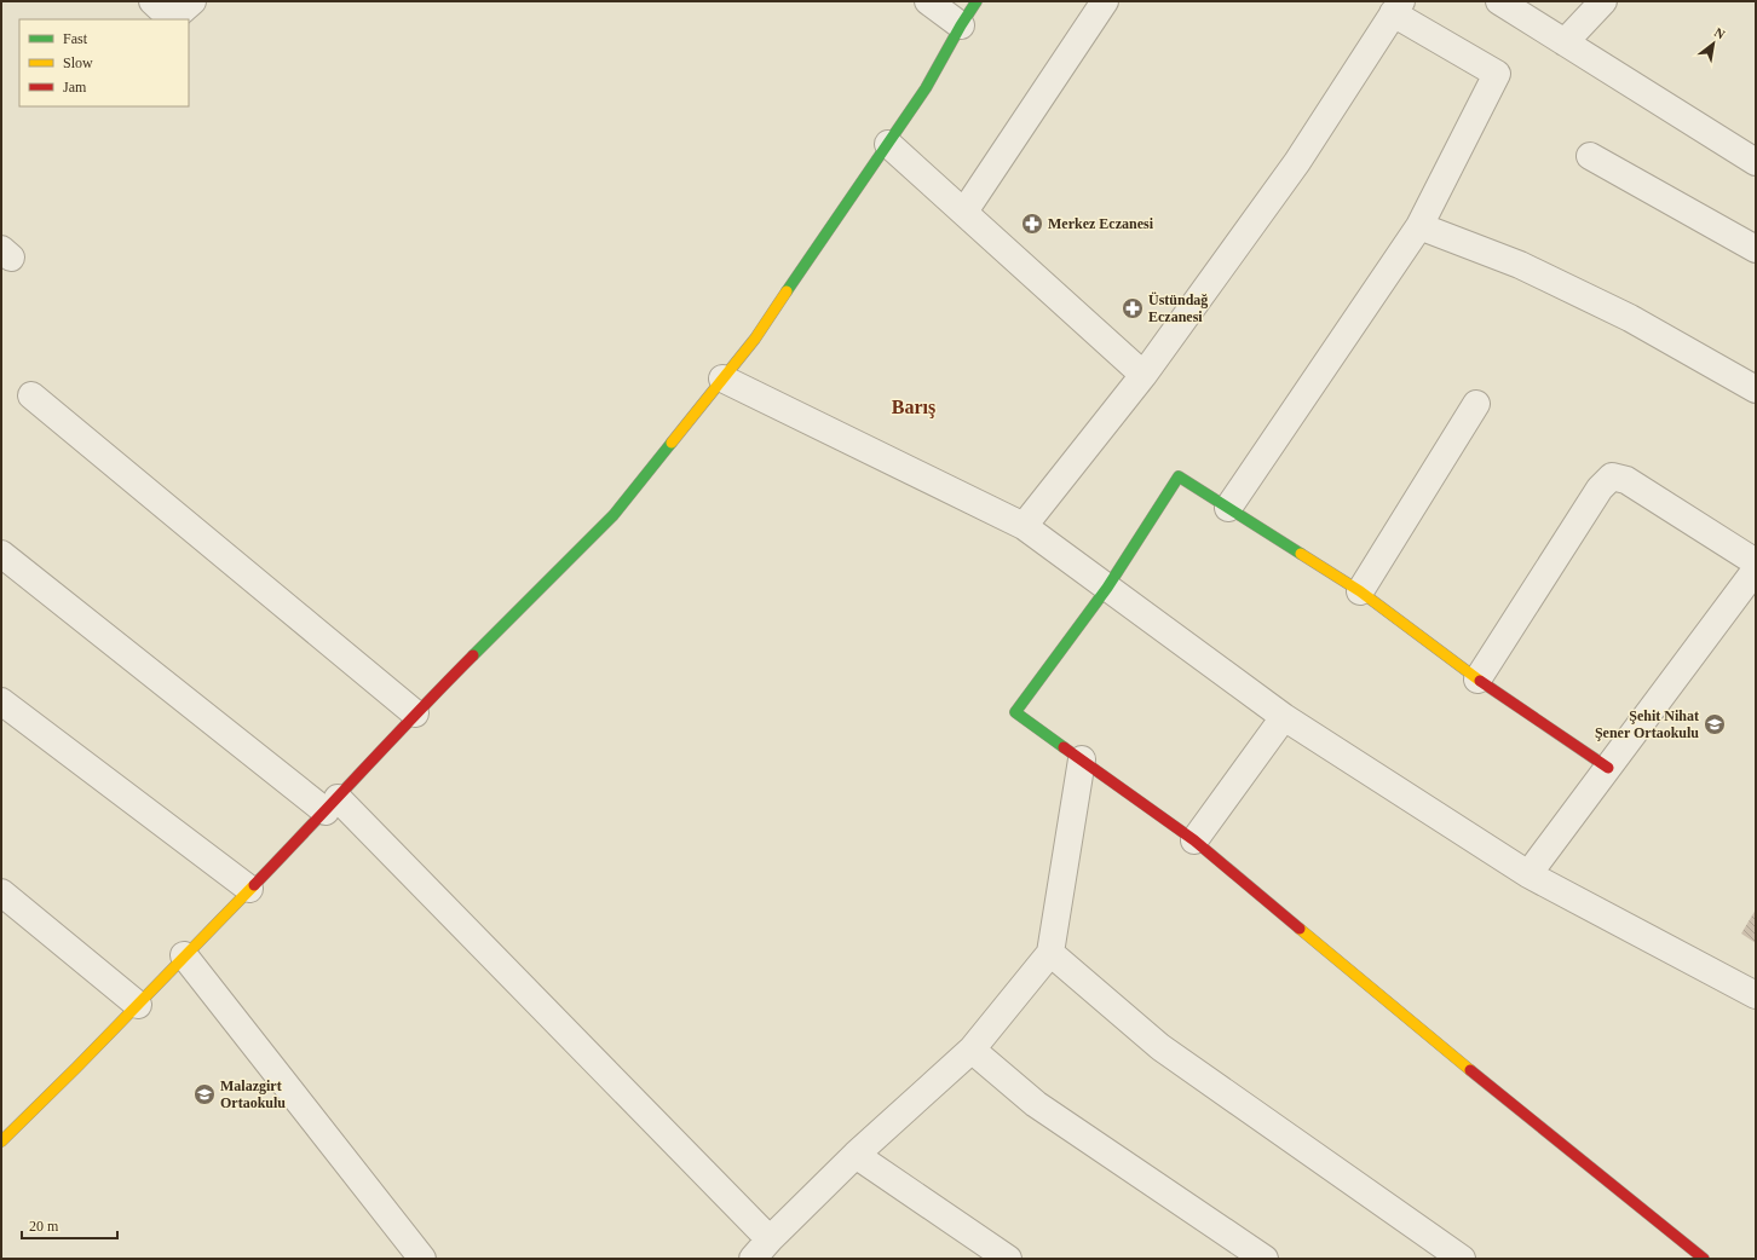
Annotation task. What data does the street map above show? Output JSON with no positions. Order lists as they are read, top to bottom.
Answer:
{
  "districts": ["Barış"],
  "places": {
    "pharmacy": ["Merkez Eczanesi", "Üstündağ Eczanesi"],
    "school or university": ["Şehit Nihat Şener Ortaokulu", "Malazgirt Ortaokulu"]
  },
  "legend": ["Fast", "Slow", "Jam"],
  "scale_bar": "20 m",
  "north": "top right"
}
